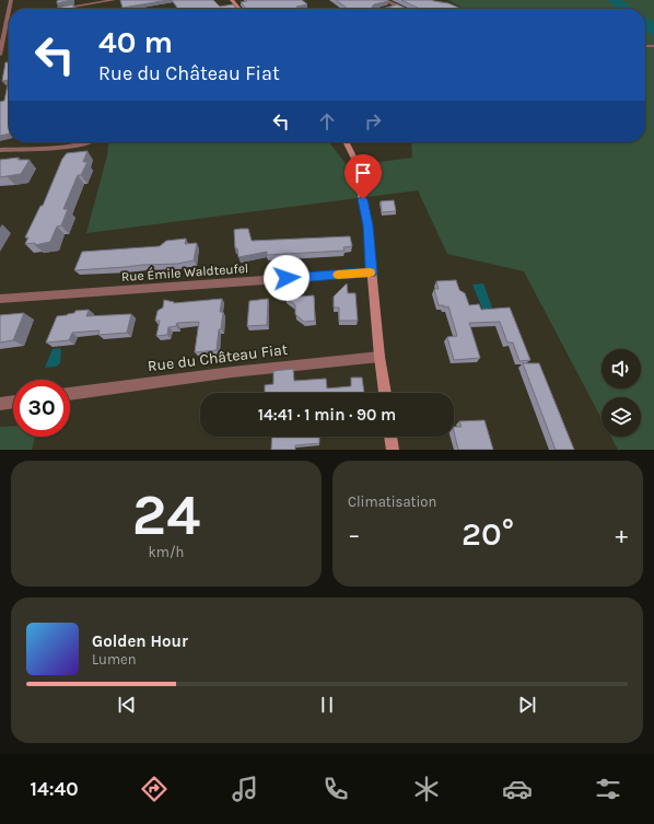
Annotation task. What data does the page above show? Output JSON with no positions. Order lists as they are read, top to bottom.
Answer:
{
  "streets": {
    "street": ["Rue Émile Waldteufel", "Rue du Château Fiat"]
  },
  "page": {
    "turn": ["40 m", "Rue du Château Fiat"],
    "limit": "30",
    "trip": "14:41 · 1 min · 90 m",
    "tile": [
      ["24", "km/h"],
      "Climatisation"
    ],
    "heat": ["−", "20°", "+"],
    "song": ["Golden Hour", "Lumen"],
    "tabs": "14:40"
  }
}
